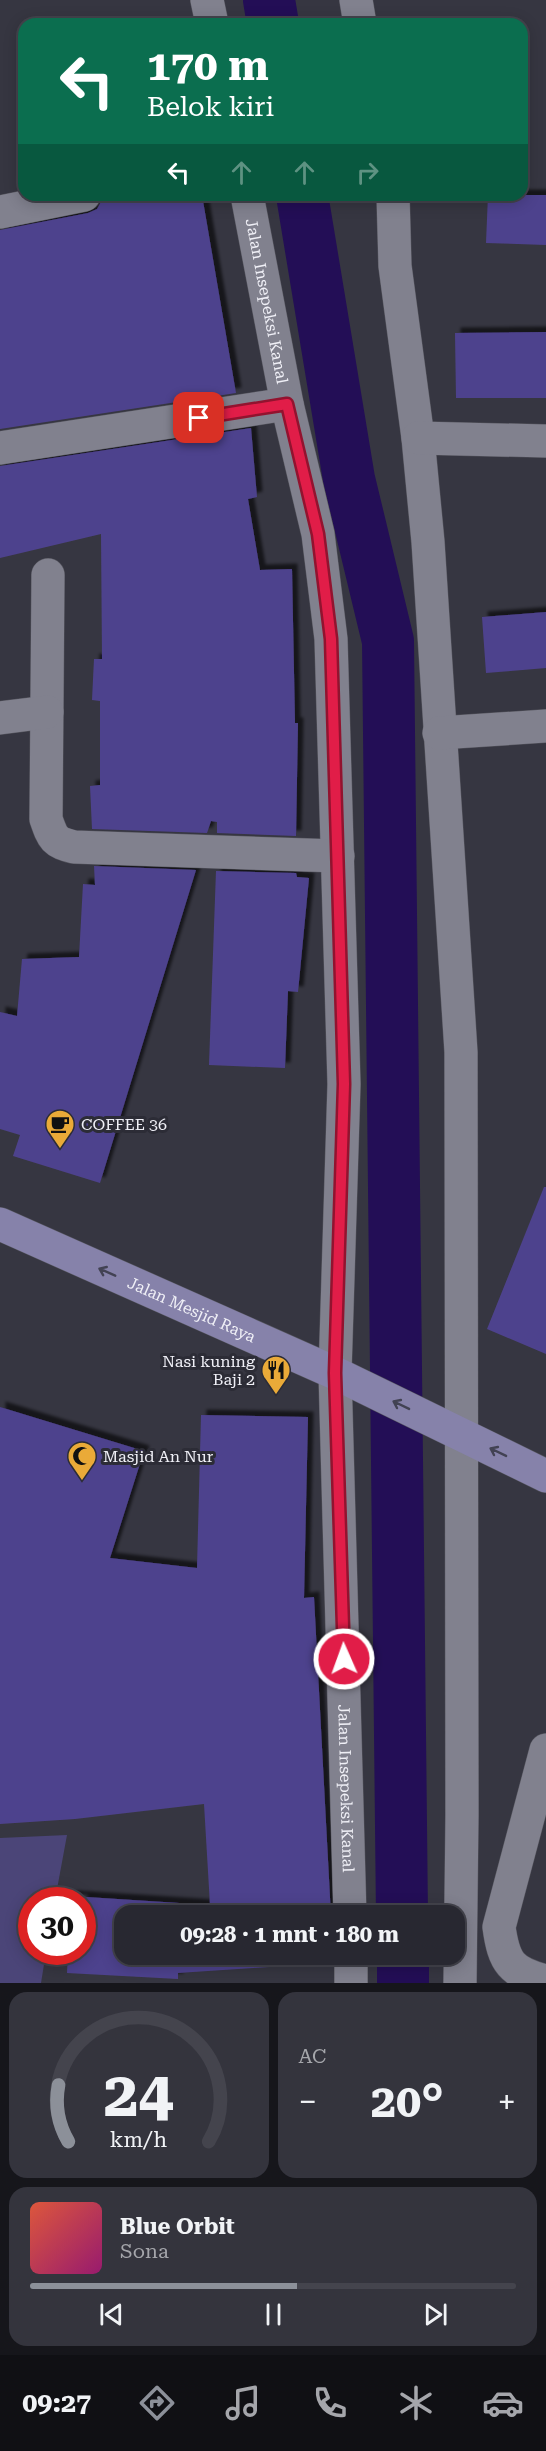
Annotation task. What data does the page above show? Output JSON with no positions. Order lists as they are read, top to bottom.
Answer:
{
  "streets": {
    "street": ["Jalan Insepeksi Kanal", "Jalan Mesjid Raya"]
  },
  "crossings": [
    ["Jalan Insepeksi Kanal", "Jalan Mesjid Raya"]
  ],
  "one_way": ["Jalan Mesjid Raya"],
  "places": {
    "cafe": ["COFFEE 36"],
    "restaurant": ["Nasi kuning Baji 2"],
    "mosque": ["Masjid An Nur"]
  },
  "page": {
    "turn": ["170 m", "Belok kiri"],
    "limit": "30",
    "trip": "09:28 · 1 mnt · 180 m",
    "tile": "AC",
    "heat": ["−", "20°", "+"],
    "song": ["Blue Orbit", "Sona"],
    "tabs": "09:27",
    "gauge": ["24", "km/h"]
  }
}
